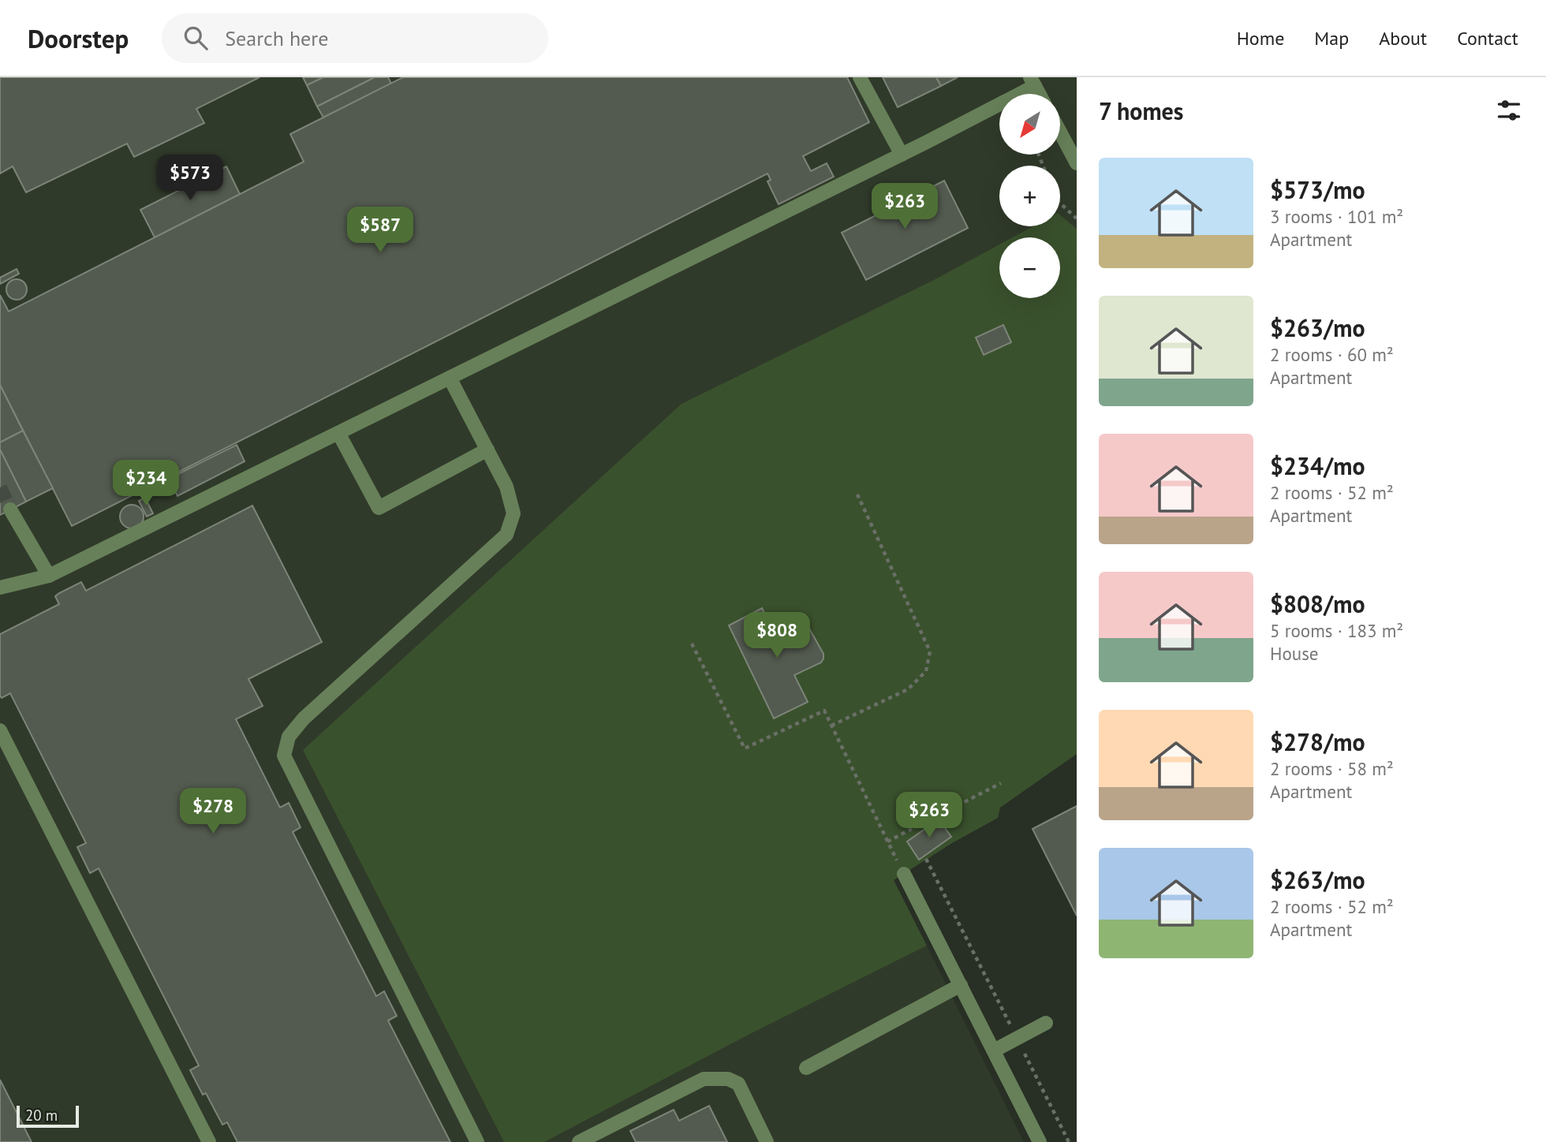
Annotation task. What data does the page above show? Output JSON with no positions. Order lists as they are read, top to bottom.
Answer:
{
  "scale_bar": "20 m",
  "north": "bottom left",
  "page": {
    "header": "Doorstep",
    "search": "Search here",
    "nav": [
      "Home",
      "Map",
      "About",
      "Contact"
    ],
    "heading": "7 homes",
    "map_buttons": ["+", "−"],
    "list": [
      {
        "name": "$573/mo",
        "note": "3 rooms · 101 m² · Apartment"
      },
      {
        "name": "$263/mo",
        "note": "2 rooms · 60 m² · Apartment"
      },
      {
        "name": "$234/mo",
        "note": "2 rooms · 52 m² · Apartment"
      },
      {
        "name": "$808/mo",
        "note": "5 rooms · 183 m² · House"
      },
      {
        "name": "$278/mo",
        "note": "2 rooms · 58 m² · Apartment"
      },
      {
        "name": "$263/mo",
        "note": "2 rooms · 52 m² · Apartment"
      }
    ],
    "price": [
      "$573",
      "$263",
      "$587",
      "$234",
      "$808",
      "$278",
      "$263"
    ],
    "scale": "20 m"
  }
}
